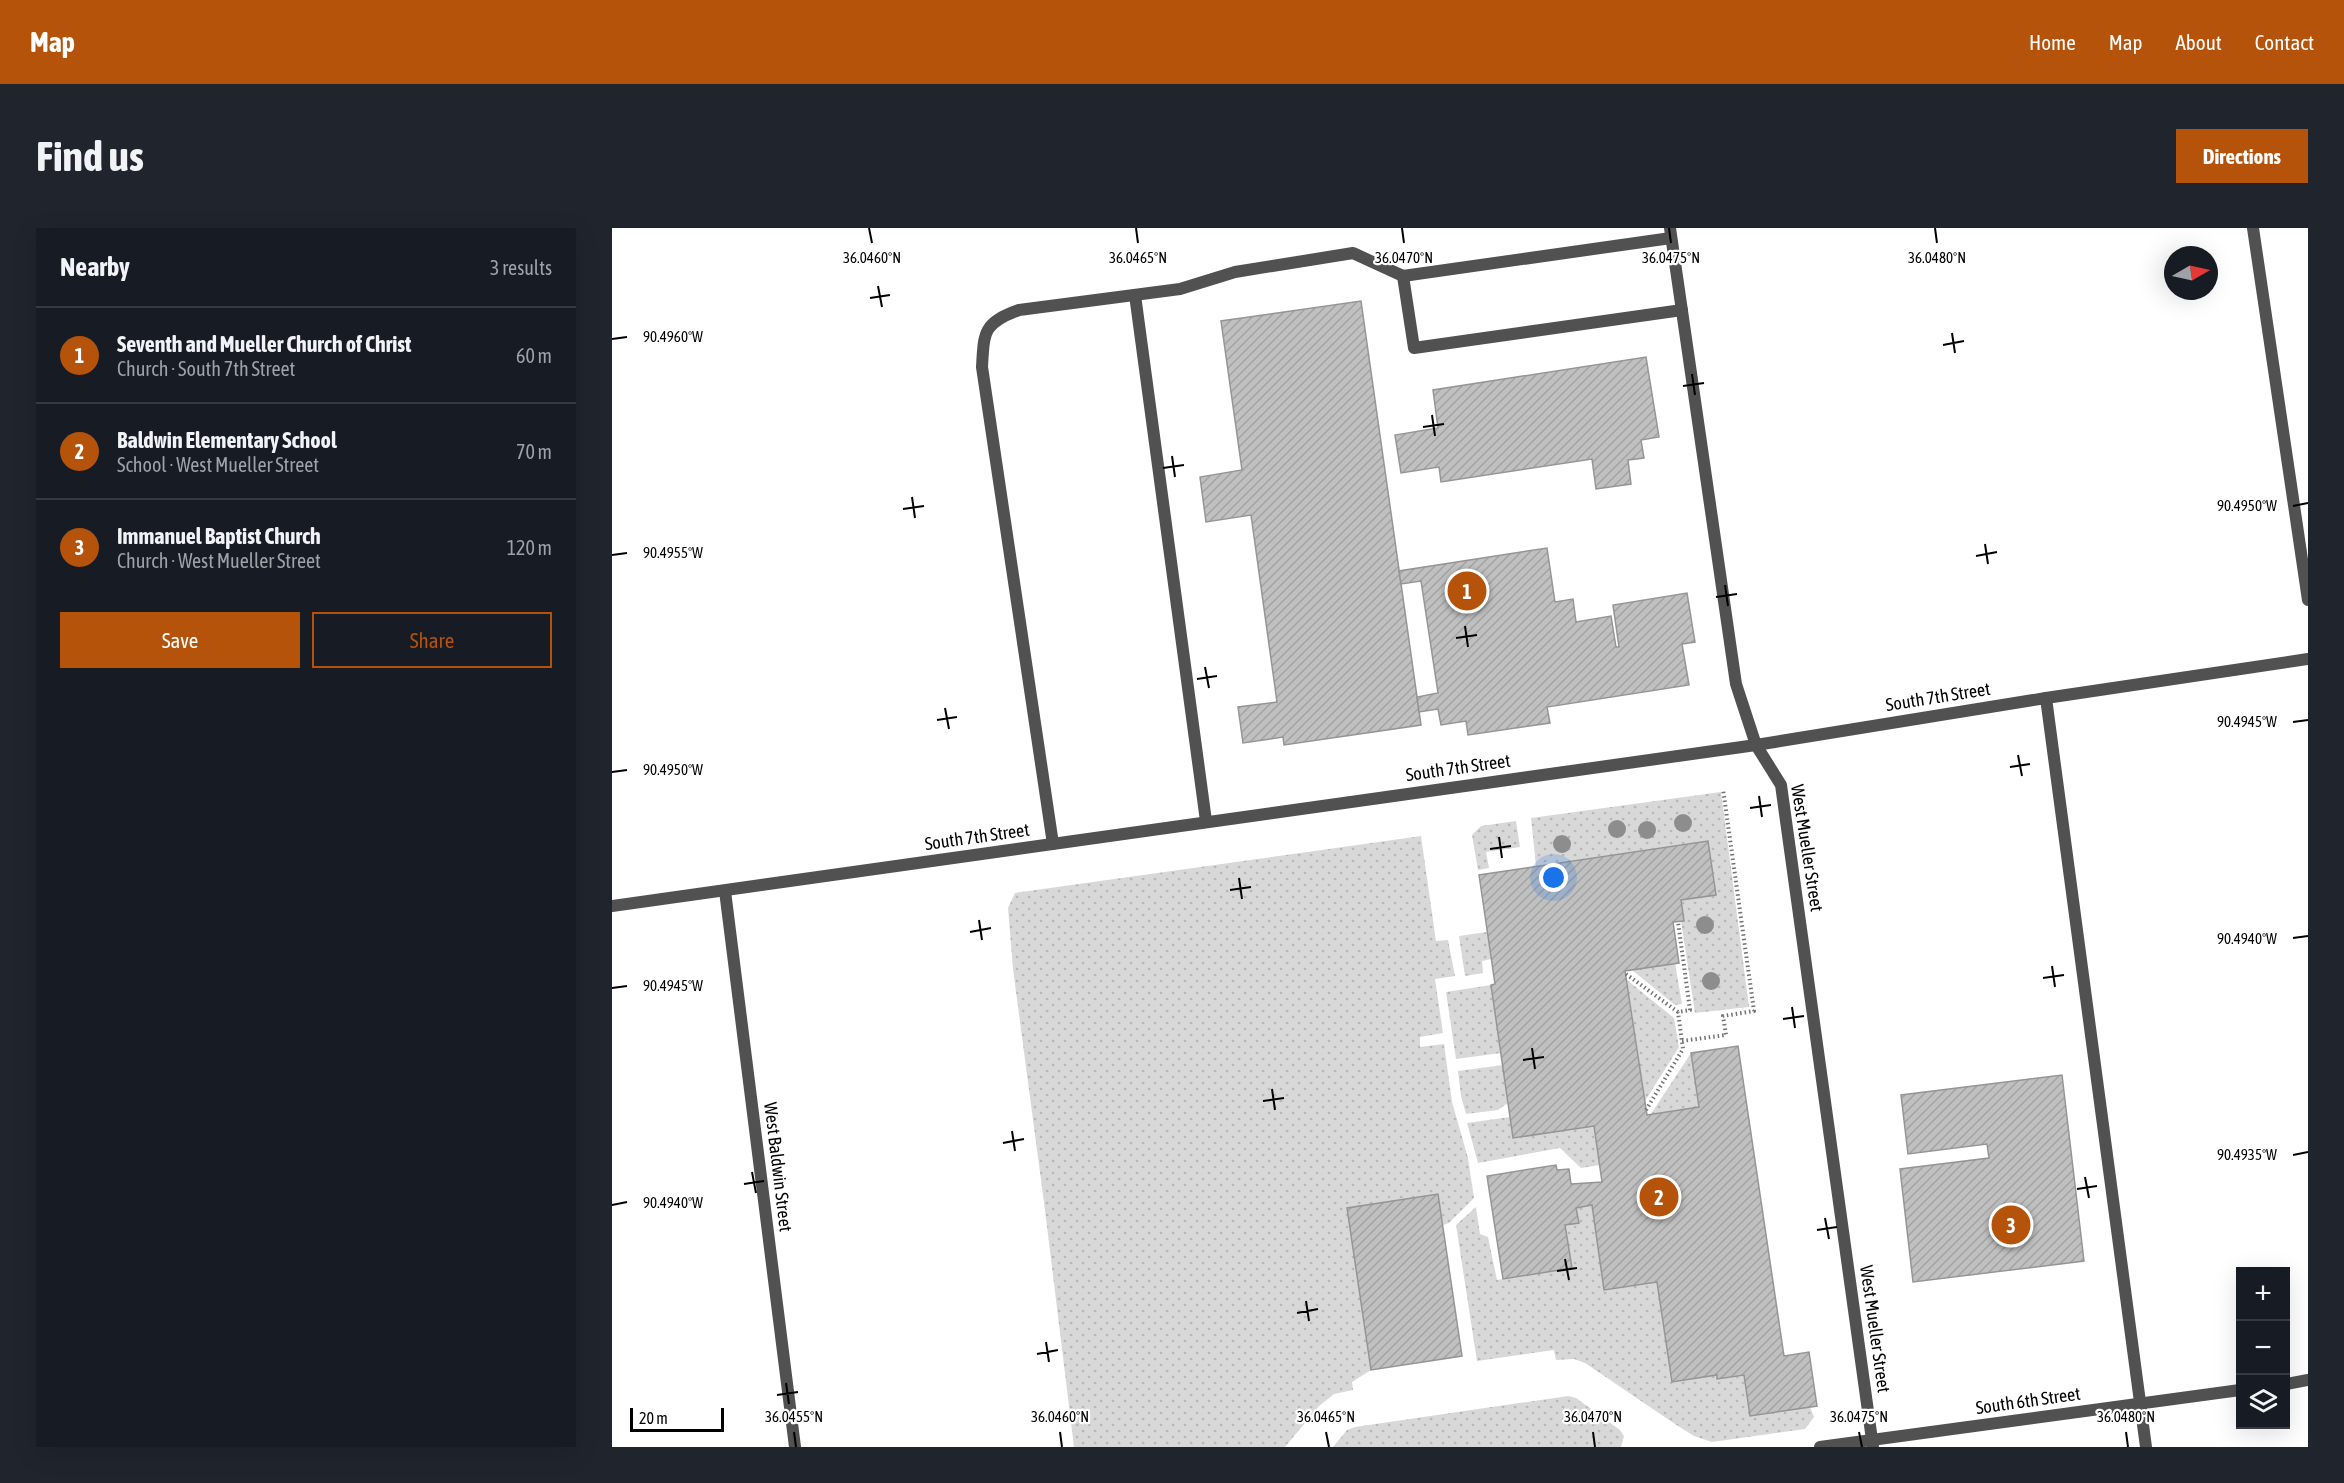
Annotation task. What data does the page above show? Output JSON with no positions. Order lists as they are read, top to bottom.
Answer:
{
  "streets": {
    "street": [
      "South 7th Street",
      "West Mueller Street",
      "West Baldwin Street",
      "South 6th Street"
    ]
  },
  "crossings": [
    ["South 7th Street", "West Mueller Street"],
    ["South 7th Street", "West Baldwin Street"],
    ["West Mueller Street", "South 6th Street"]
  ],
  "scale_bar": "20 m",
  "north": "right",
  "page": {
    "header": "Map",
    "nav": [
      "Home",
      "Map",
      "About",
      "Contact"
    ],
    "buttons": [
      "Directions",
      ["Save", "Share"]
    ],
    "title": "Find us",
    "heading": ["Nearby", "3 results"],
    "list": [
      {
        "mark": "1",
        "name": "Seventh and Mueller Church of Christ",
        "note": "Church · South 7th Street",
        "value": "60 m"
      },
      {
        "mark": "2",
        "name": "Baldwin Elementary School",
        "note": "School · West Mueller Street",
        "value": "70 m"
      },
      {
        "mark": "3",
        "name": "Immanuel Baptist Church",
        "note": "Church · West Mueller Street",
        "value": "120 m"
      }
    ],
    "pins": ["1", "2", "3"],
    "map_buttons": ["+", "−"],
    "scale": "20 m"
  },
  "coordinates": [
    "36.0460°N",
    "36.0465°N",
    "36.0470°N",
    "36.0475°N",
    "36.0480°N",
    "90.4960°W",
    "90.4950°W",
    "90.4955°W",
    "90.4945°W",
    "90.4940°W",
    "90.4935°W",
    "36.0455°N"
  ]
}
